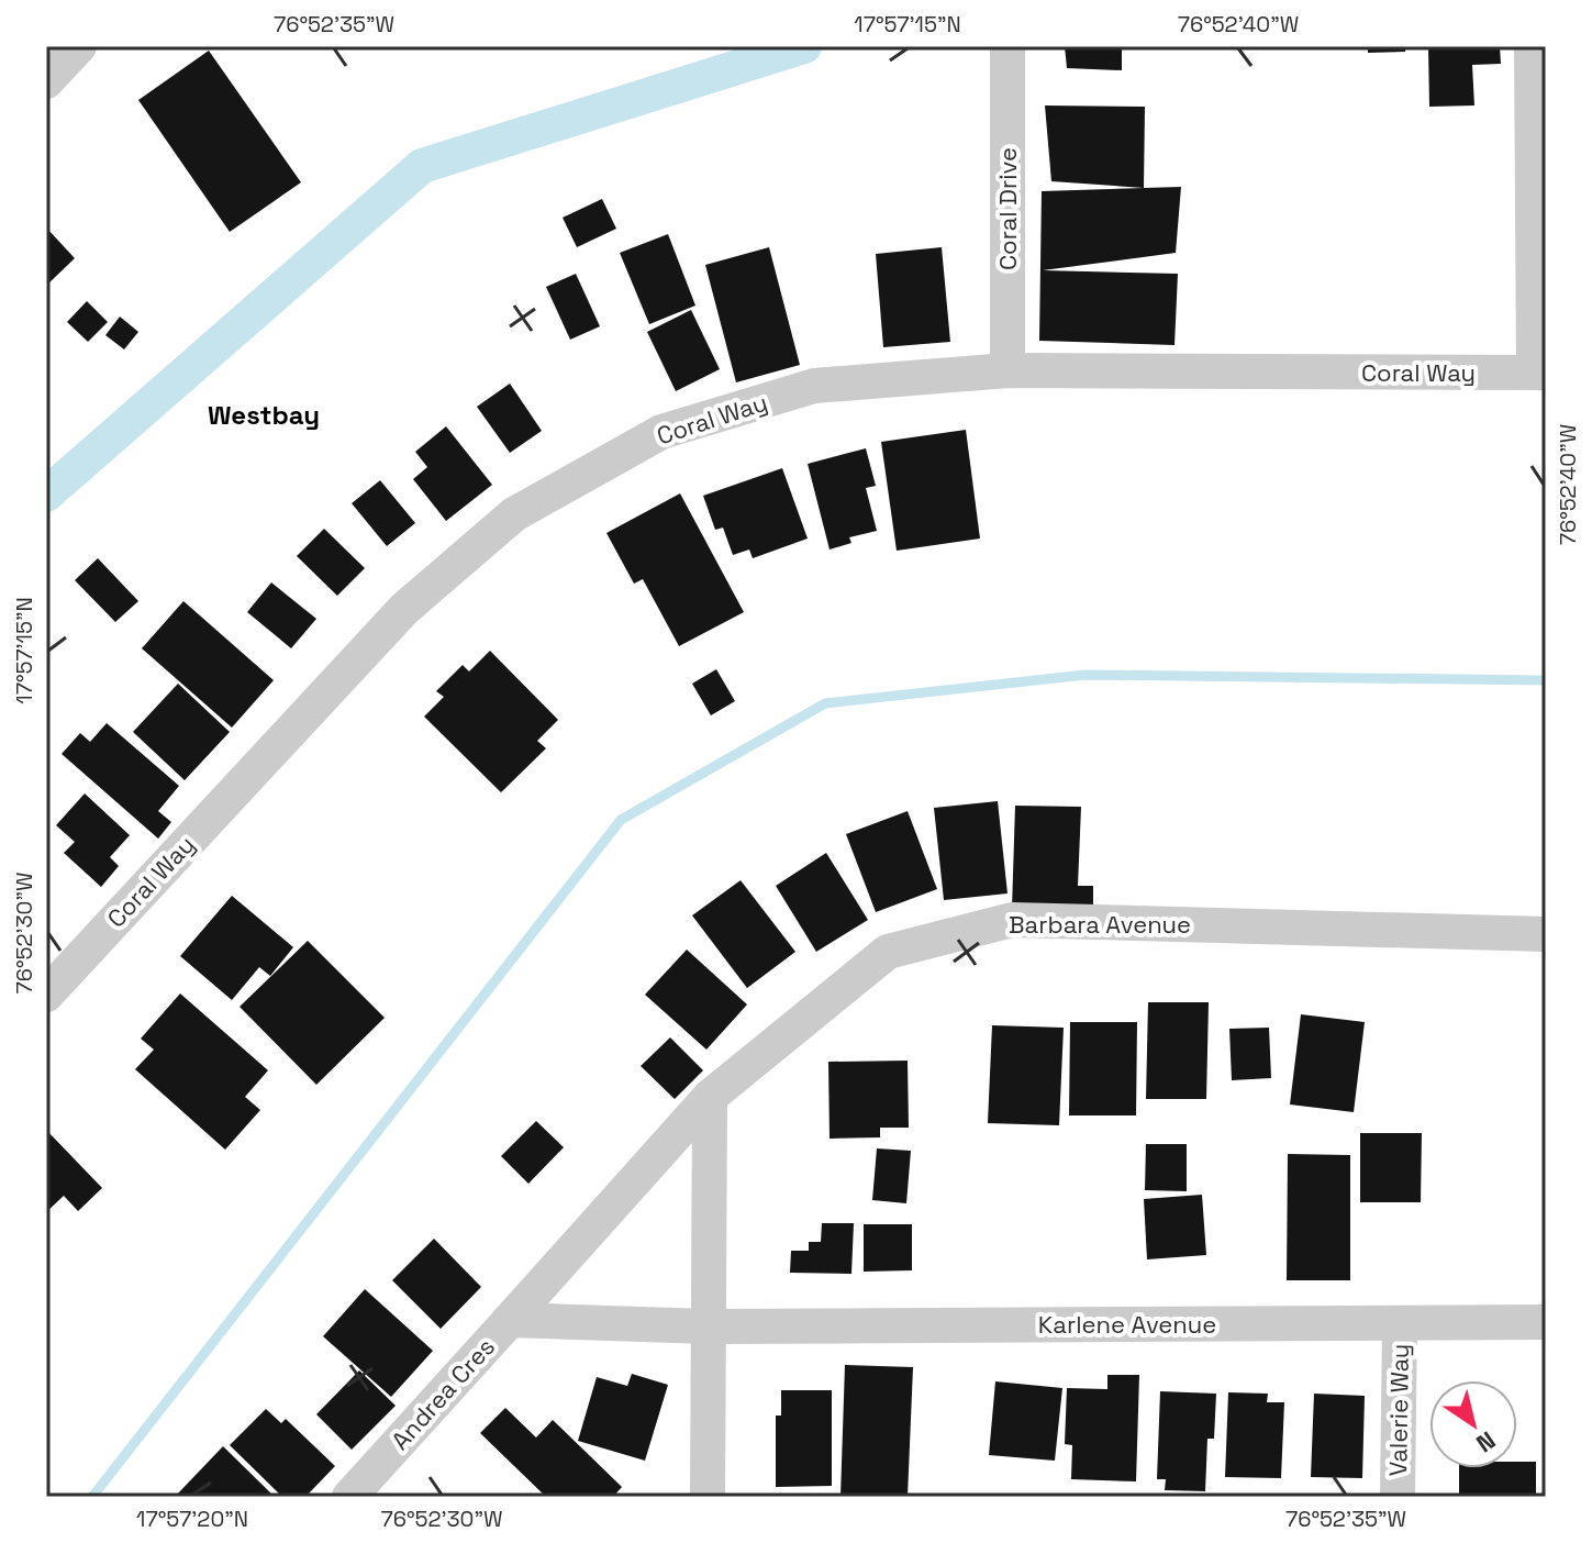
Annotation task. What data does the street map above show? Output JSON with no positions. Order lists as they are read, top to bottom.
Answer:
{
  "streets": {
    "street": [
      "Coral Drive",
      "Coral Way",
      "Barbara Avenue",
      "Karlene Avenue",
      "Andrea Cres",
      "Valerie Way"
    ]
  },
  "crossings": [
    ["Coral Drive", "Coral Way"],
    ["Barbara Avenue", "Andrea Cres"],
    ["Karlene Avenue", "Andrea Cres"],
    ["Karlene Avenue", "Valerie Way"]
  ],
  "districts": ["Westbay"],
  "north": "bottom right",
  "coordinates": [
    "76°52'35\"W",
    "17°57'15\"N",
    "76°52'40\"W",
    "76°52'30\"W",
    "17°57'20\"N"
  ]
}
